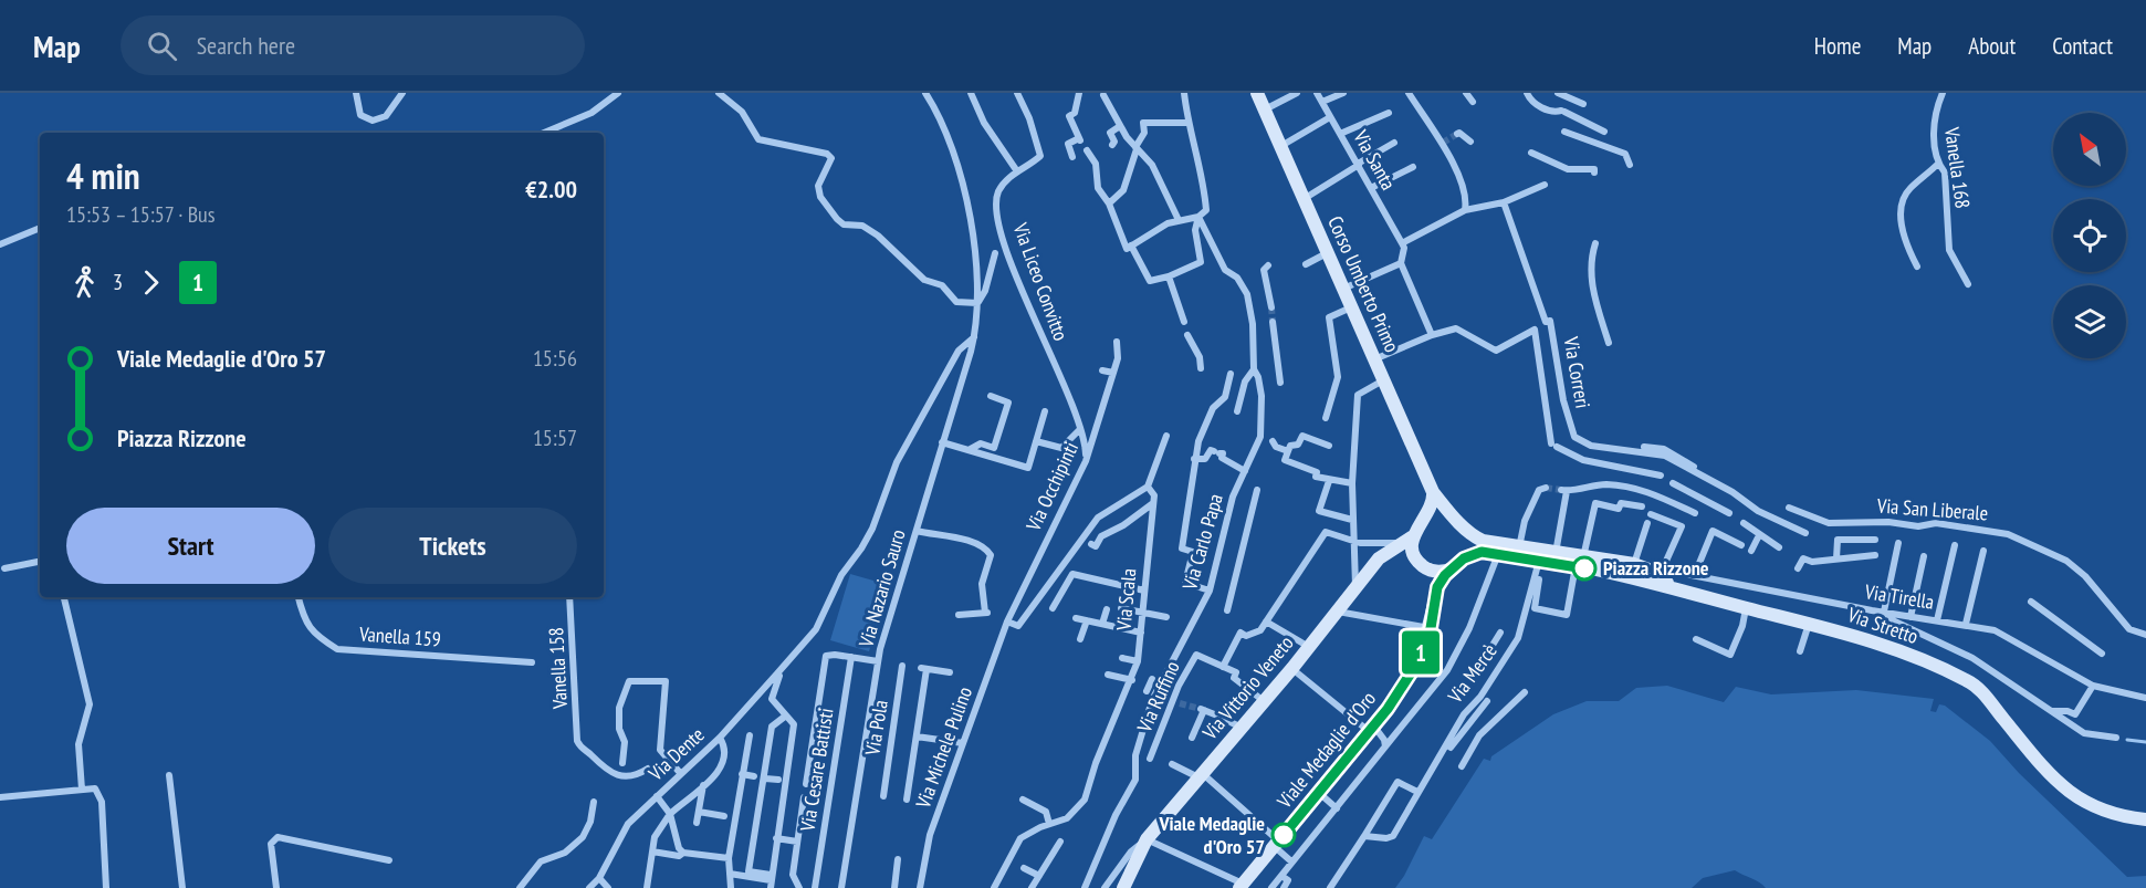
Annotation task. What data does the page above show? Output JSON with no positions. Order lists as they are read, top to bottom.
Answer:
{
  "streets": {
    "street": [
      "Via Santa",
      "Vanella 168",
      "Via Liceo Convitto",
      "Corso Umberto Primo",
      "Via Correri",
      "Via Occhipinti",
      "Via San Liberale",
      "Via Carlo Papa",
      "Via Nazario Sauro",
      "Via Tirella",
      "Via Scala",
      "Via Stretto",
      "Vanella 159",
      "Vanella 158",
      "Via Mercè",
      "Via Vittorio Veneto",
      "Via Ruffino",
      "Via Pola",
      "Via Michele Pulino",
      "Viale Medaglie d'Oro",
      "Via Dente",
      "Via Cesare Battisti"
    ]
  },
  "crossings": [
    ["Via Liceo Convitto", "Via Occhipinti"],
    ["Corso Umberto Primo", "Via Vittorio Veneto"],
    ["Corso Umberto Primo", "Viale Medaglie d'Oro"],
    ["Via Occhipinti", "Via Michele Pulino"],
    ["Via Nazario Sauro", "Via Dente"],
    ["Via Vittorio Veneto", "Via Ruffino"],
    ["Via Vittorio Veneto", "Viale Medaglie d'Oro"]
  ],
  "places": ["Piazza Rizzone", "Viale Medaglie d'Oro 57"],
  "lines": ["bus line 1"],
  "north": "top left",
  "page": {
    "header": "Map",
    "search": "Search here",
    "nav": [
      "Home",
      "Map",
      "About",
      "Contact"
    ],
    "on_map": "1",
    "heading": ["4 min", "15:53 – 15:57 · Bus", "€2.00"],
    "legs": ["3", "1"],
    "list": [
      {
        "name": "Viale Medaglie d'Oro 57",
        "value": "15:56"
      },
      {
        "name": "Piazza Rizzone",
        "value": "15:57"
      }
    ],
    "buttons": ["Start", "Tickets"]
  }
}
